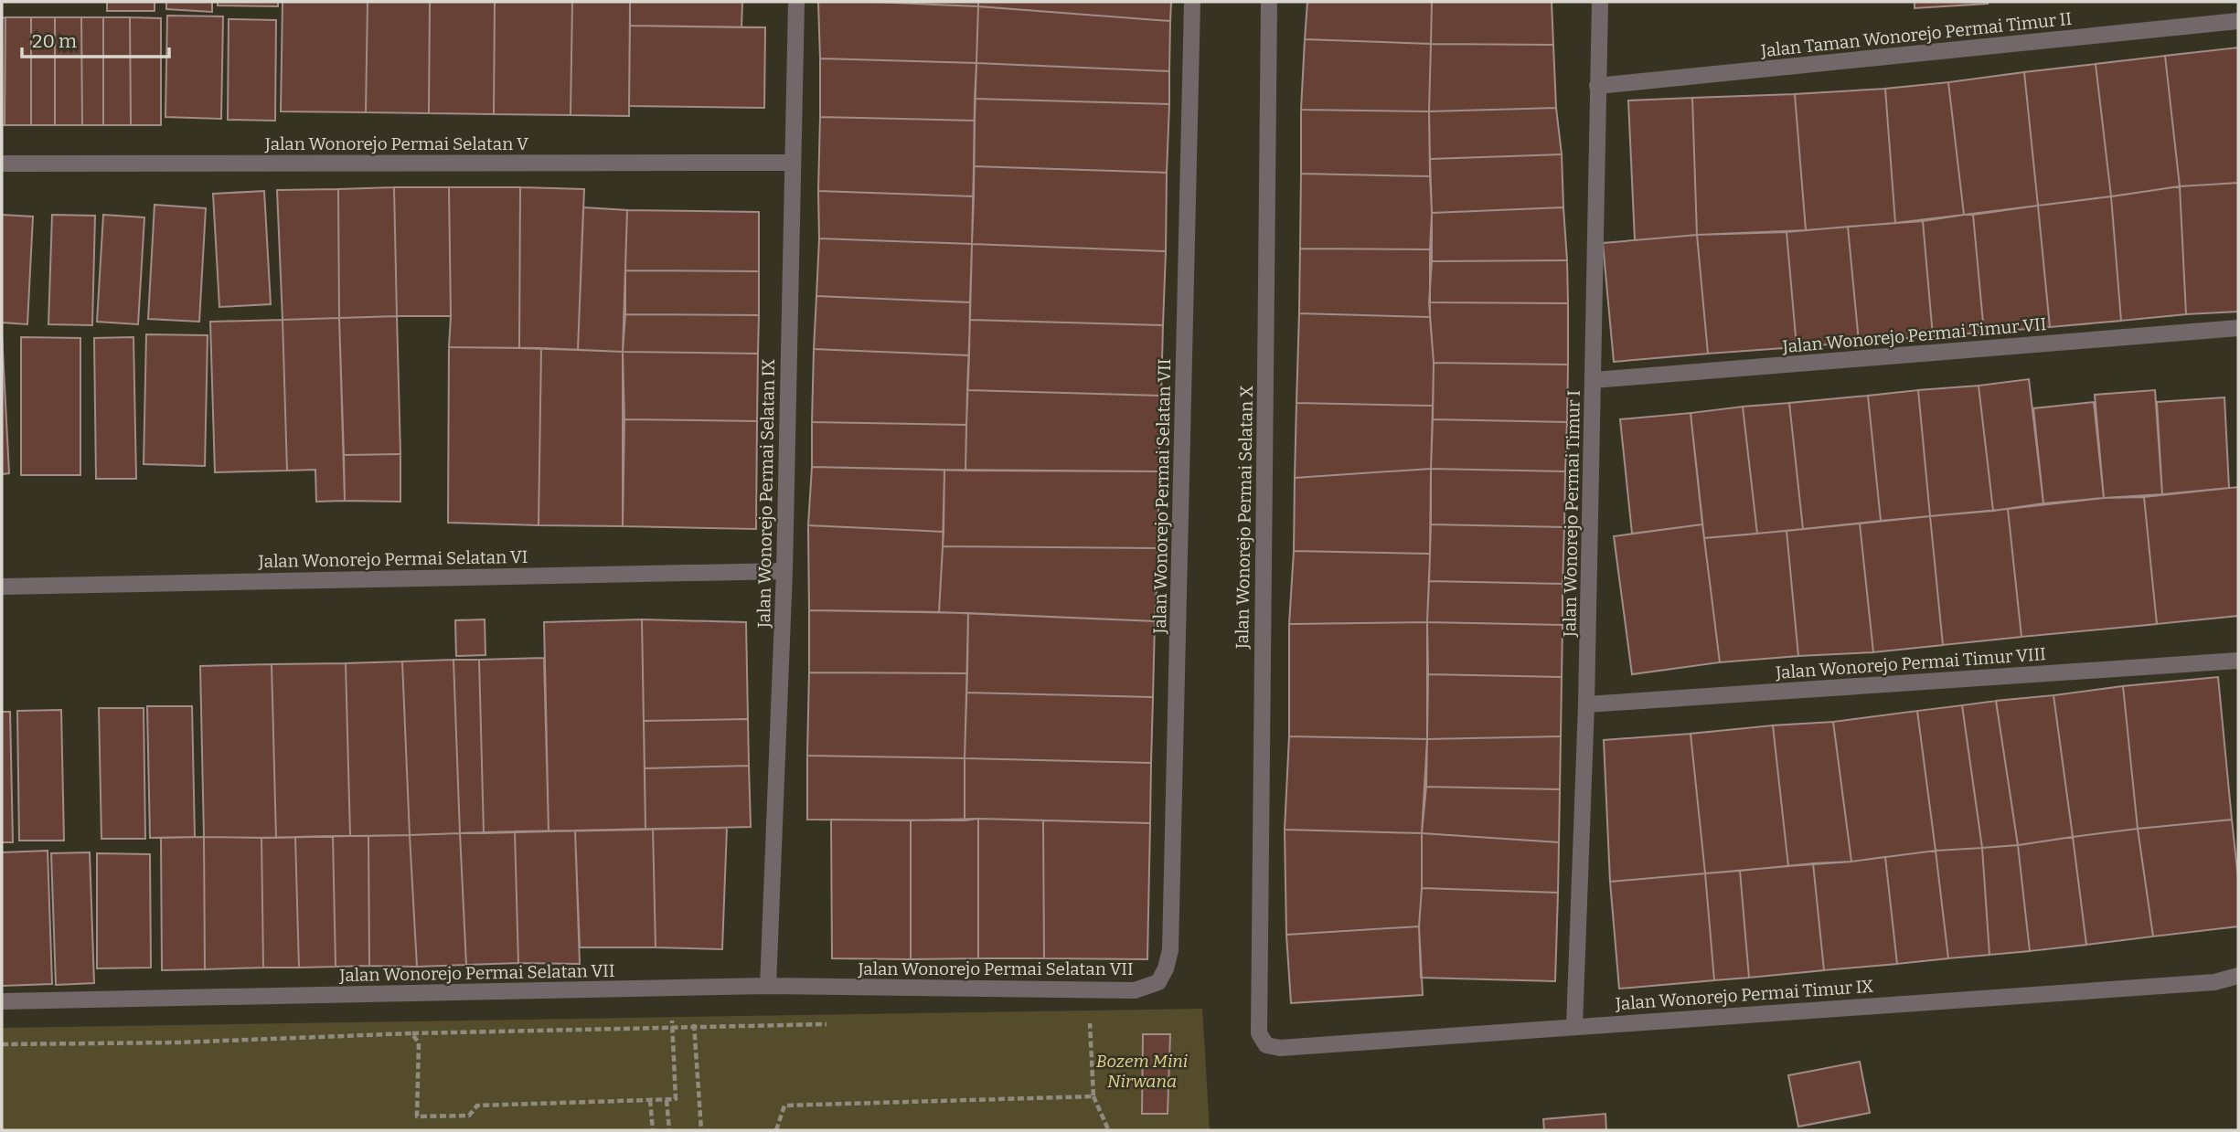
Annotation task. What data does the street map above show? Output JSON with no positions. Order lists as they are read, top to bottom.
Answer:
{
  "streets": {
    "street": [
      "Jalan Taman Wonorejo Permai Timur II",
      "Jalan Wonorejo Permai Selatan V",
      "Jalan Wonorejo Permai Timur VII",
      "Jalan Wonorejo Permai Selatan IX",
      "Jalan Wonorejo Permai Selatan VII",
      "Jalan Wonorejo Permai Timur I",
      "Jalan Wonorejo Permai Selatan X",
      "Jalan Wonorejo Permai Selatan VI",
      "Jalan Wonorejo Permai Timur VIII",
      "Jalan Wonorejo Permai Timur IX"
    ]
  },
  "crossings": [
    ["Jalan Taman Wonorejo Permai Timur II", "Jalan Wonorejo Permai Timur I"],
    ["Jalan Wonorejo Permai Selatan V", "Jalan Wonorejo Permai Selatan IX"],
    ["Jalan Wonorejo Permai Timur VII", "Jalan Wonorejo Permai Timur I"],
    ["Jalan Wonorejo Permai Selatan IX", "Jalan Wonorejo Permai Selatan VII"],
    ["Jalan Wonorejo Permai Selatan IX", "Jalan Wonorejo Permai Selatan VI"],
    ["Jalan Wonorejo Permai Timur I", "Jalan Wonorejo Permai Timur VIII"],
    ["Jalan Wonorejo Permai Timur I", "Jalan Wonorejo Permai Timur IX"],
    ["Jalan Wonorejo Permai Selatan X", "Jalan Wonorejo Permai Timur IX"]
  ],
  "parks": ["Bozem Mini Nirwana"],
  "scale_bar": "20 m"
}
